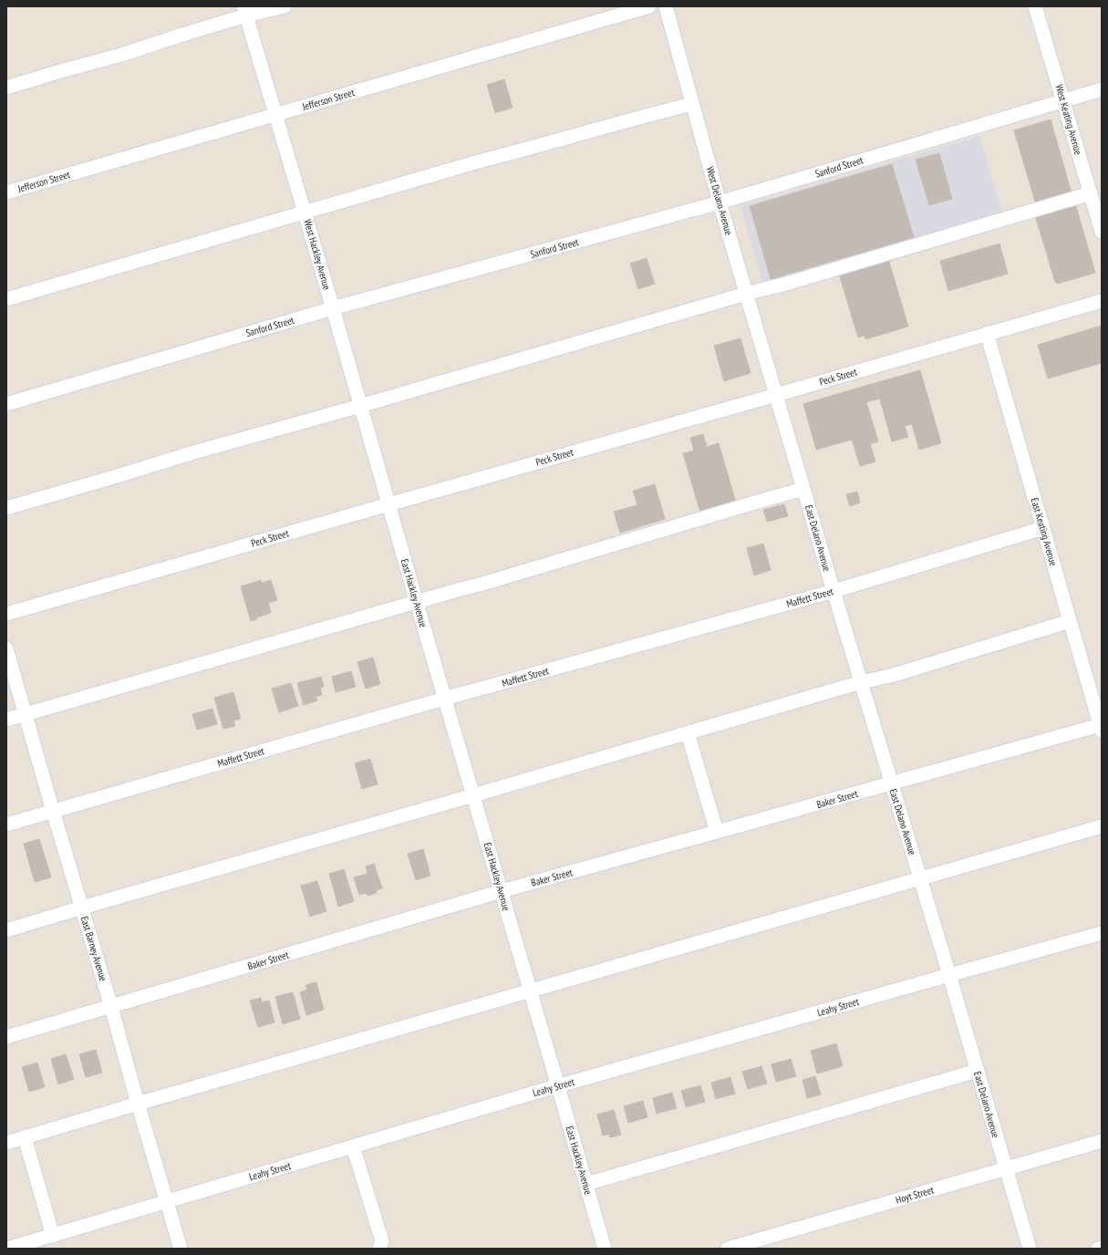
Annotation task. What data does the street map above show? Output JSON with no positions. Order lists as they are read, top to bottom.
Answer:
{
  "streets": {
    "street": [
      "Jefferson Street",
      "West Keating Avenue",
      "Sanford Street",
      "West Delano Avenue",
      "West Hackley Avenue",
      "Peck Street",
      "East Keating Avenue",
      "East Delano Avenue",
      "East Hackley Avenue",
      "Maffett Street",
      "Baker Street",
      "East Barney Avenue",
      "Leahy Street",
      "Hoyt Street"
    ]
  },
  "crossings": [
    ["Jefferson Street", "West Hackley Avenue"],
    ["West Keating Avenue", "Sanford Street"],
    ["Sanford Street", "West Delano Avenue"],
    ["Sanford Street", "West Hackley Avenue"],
    ["West Delano Avenue", "Peck Street"],
    ["West Delano Avenue", "East Delano Avenue"],
    ["West Hackley Avenue", "Peck Street"],
    ["West Hackley Avenue", "East Hackley Avenue"],
    ["Peck Street", "East Keating Avenue"],
    ["Peck Street", "East Delano Avenue"],
    ["Peck Street", "East Hackley Avenue"],
    ["East Keating Avenue", "Maffett Street"],
    ["East Keating Avenue", "Baker Street"],
    ["East Delano Avenue", "Maffett Street"],
    ["East Delano Avenue", "Baker Street"],
    ["East Delano Avenue", "Leahy Street"],
    ["East Delano Avenue", "Hoyt Street"],
    ["East Hackley Avenue", "Maffett Street"],
    ["East Hackley Avenue", "Baker Street"],
    ["East Hackley Avenue", "Leahy Street"],
    ["Maffett Street", "East Barney Avenue"],
    ["Baker Street", "East Barney Avenue"],
    ["East Barney Avenue", "Leahy Street"]
  ]
}
